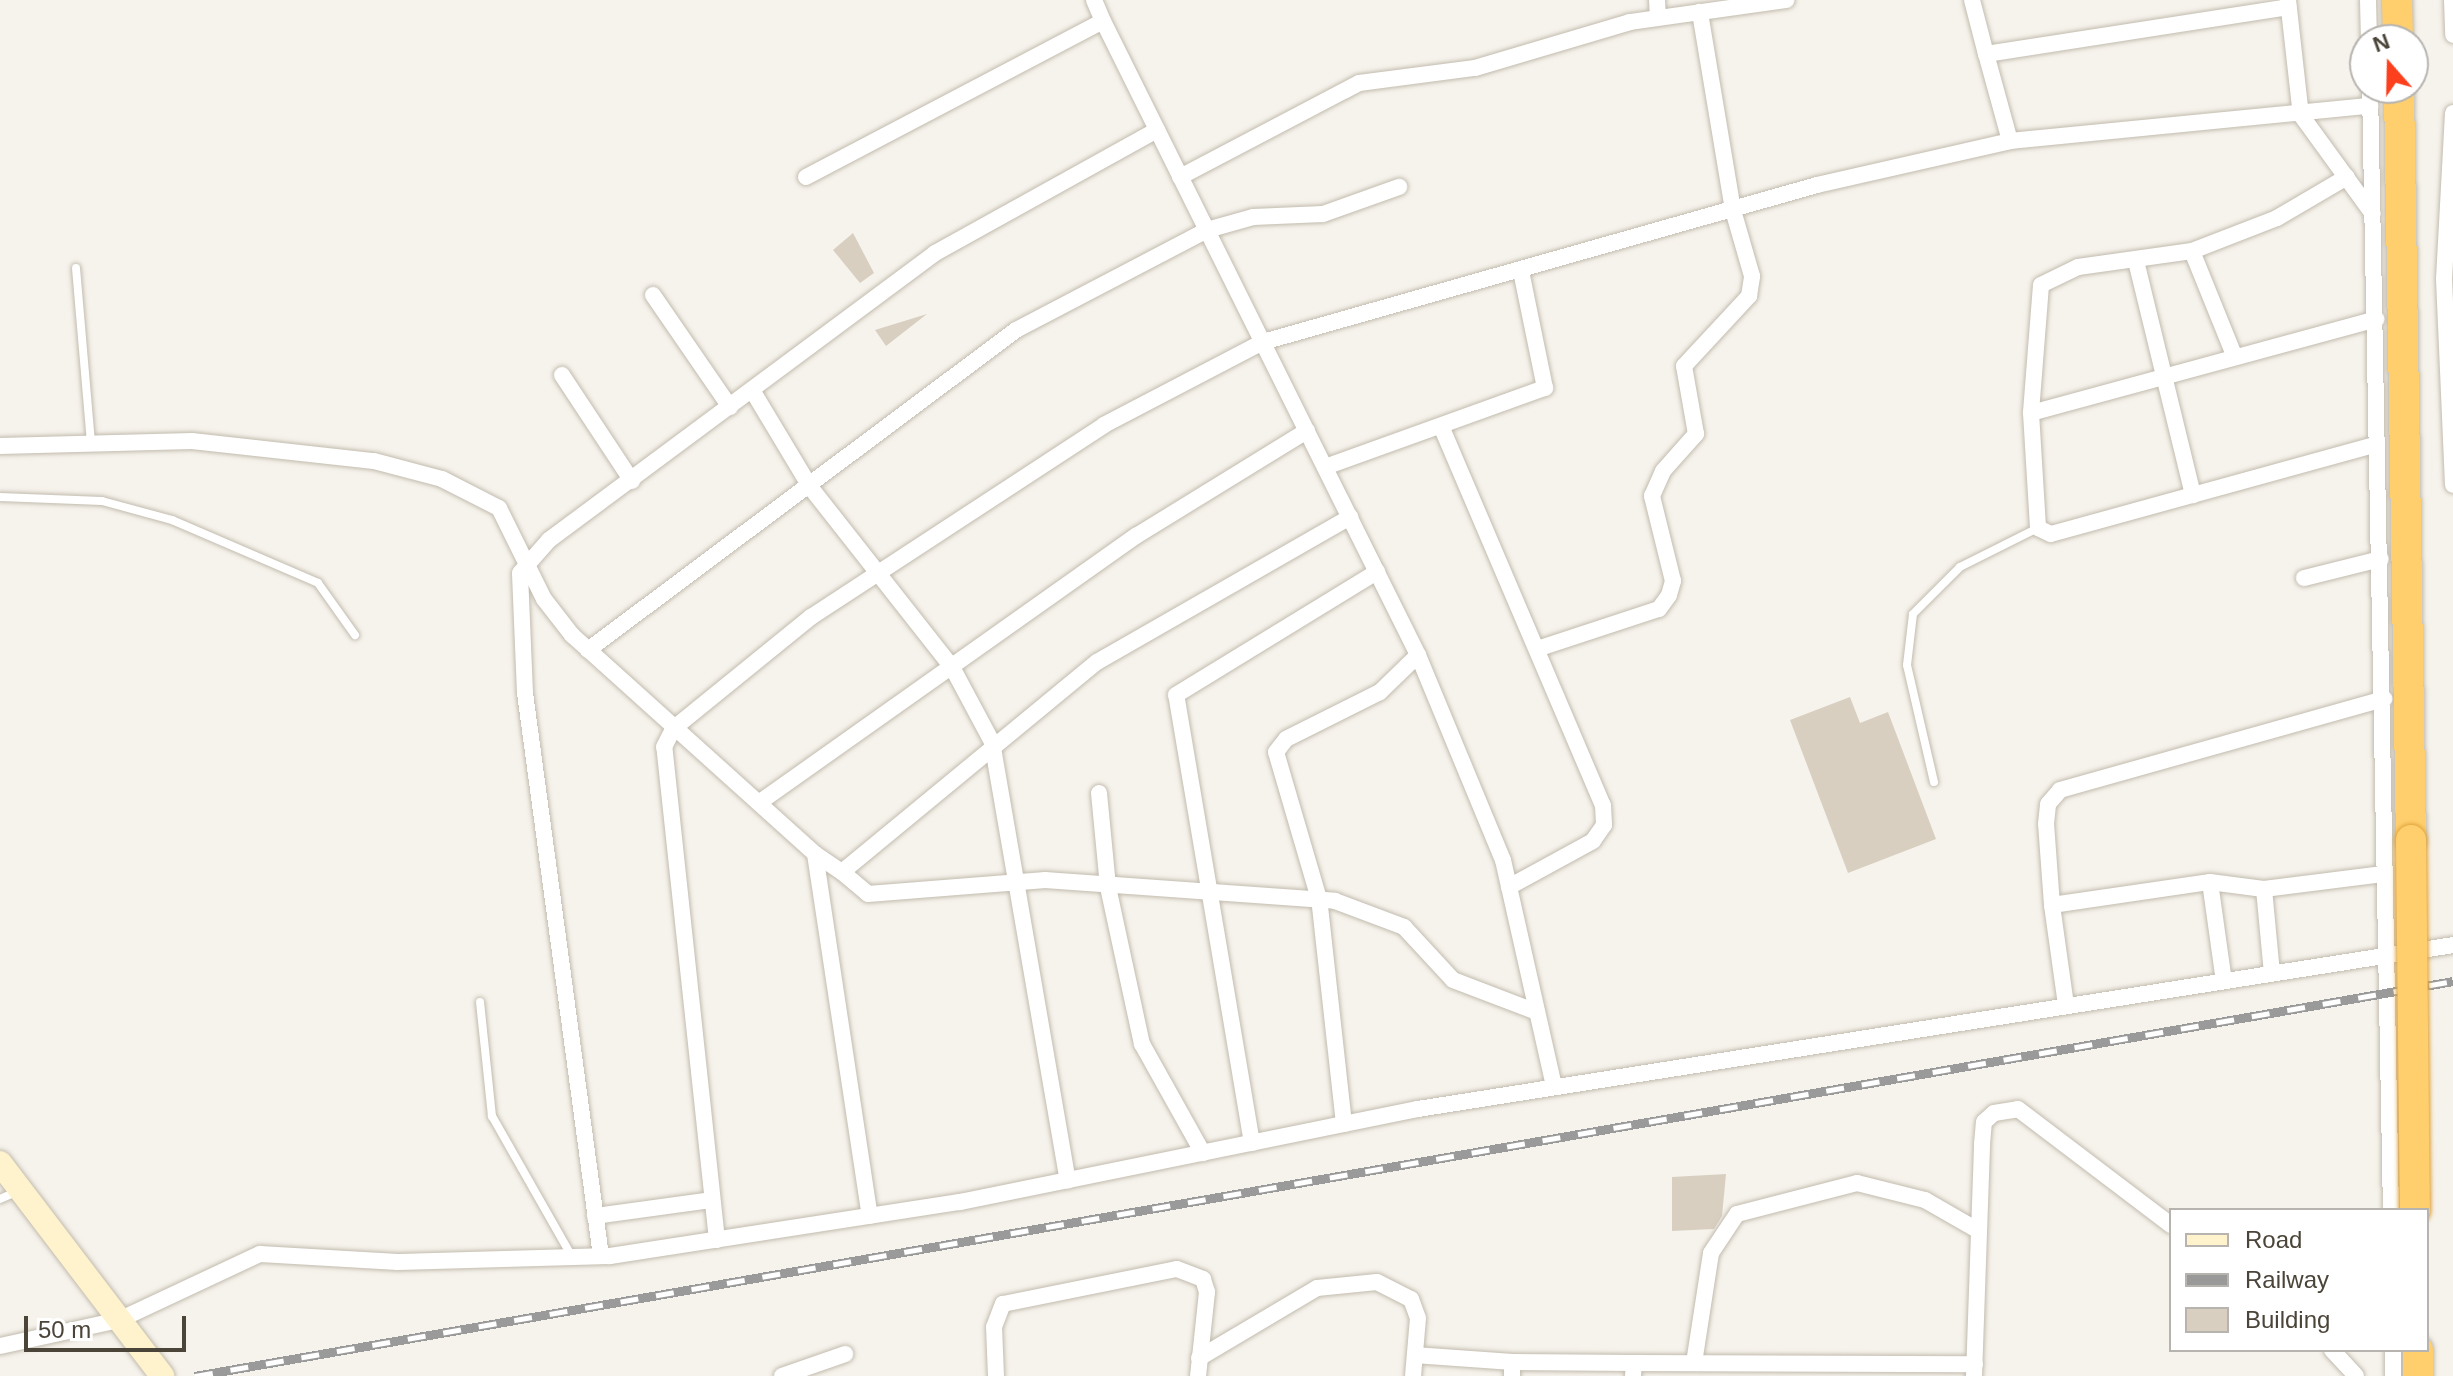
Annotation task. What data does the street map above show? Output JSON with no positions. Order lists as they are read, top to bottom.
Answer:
{
  "legend": ["Road", "Railway", "Building"],
  "scale_bar": "50 m",
  "north": "top"
}
